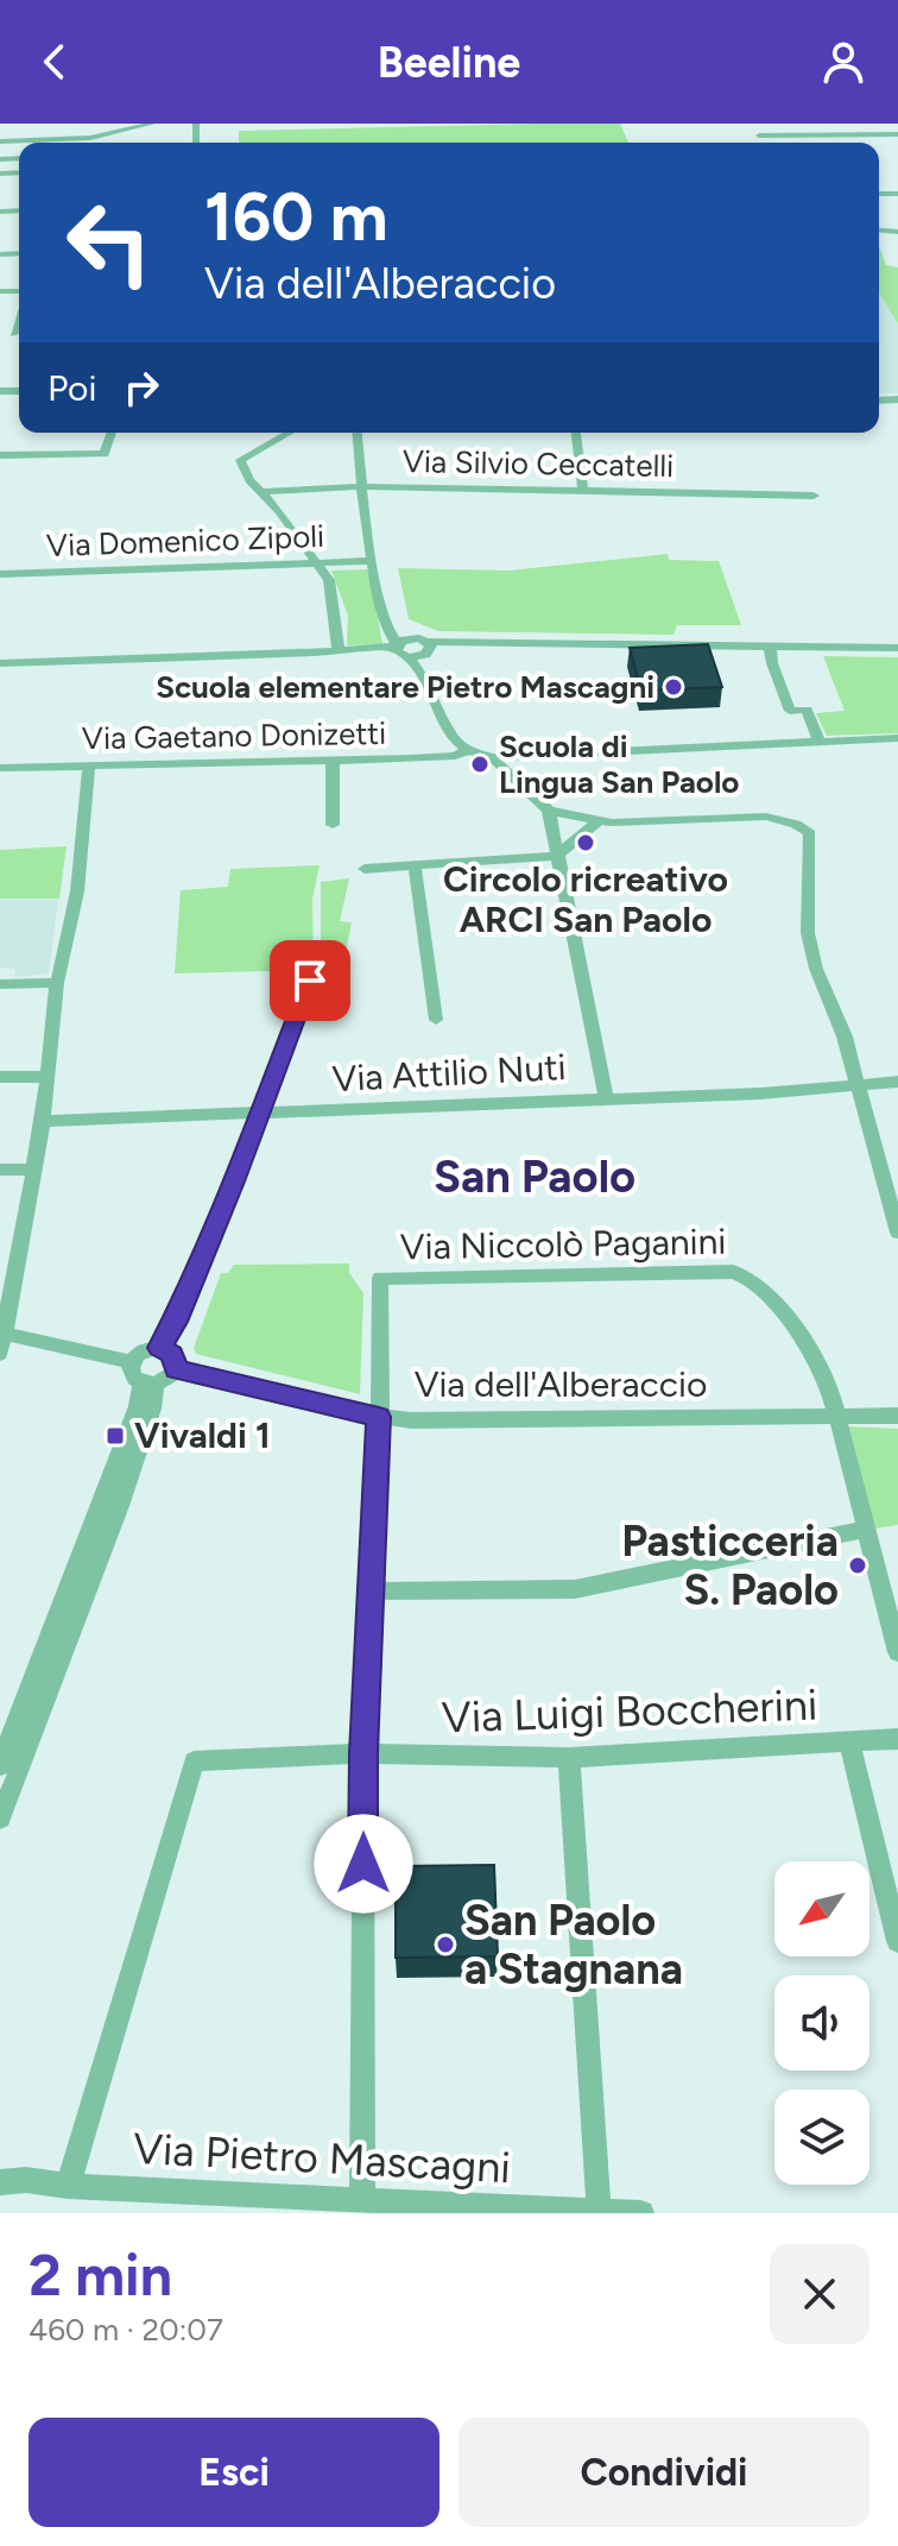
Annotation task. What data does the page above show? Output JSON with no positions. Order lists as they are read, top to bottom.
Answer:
{
  "streets": {
    "street": [
      "Via Silvio Ceccatelli",
      "Via Domenico Zipoli",
      "Via Gaetano Donizetti",
      "Via Attilio Nuti",
      "Via Niccolò Paganini",
      "Via dell'Alberaccio",
      "Via Luigi Boccherini",
      "Via Pietro Mascagni"
    ]
  },
  "crossings": [
    ["Via Niccolò Paganini", "Via dell'Alberaccio"],
    ["Via Luigi Boccherini", "Via Pietro Mascagni"]
  ],
  "districts": ["San Paolo"],
  "places": {
    "other": [
      "Scuola elementare Pietro Mascagni",
      "Scuola di Lingua San Paolo",
      "Circolo ricreativo ARCI San Paolo",
      "Pasticceria S. Paolo",
      "San Paolo a Stagnana"
    ],
    "transit": ["Vivaldi 1"]
  },
  "north": "bottom left",
  "page": {
    "header": "Beeline",
    "turn": ["160 m", "Via dell'Alberaccio"],
    "then": "Poi",
    "heading": ["2 min", "460 m · 20:07"],
    "buttons": ["Esci", "Condividi"]
  }
}
